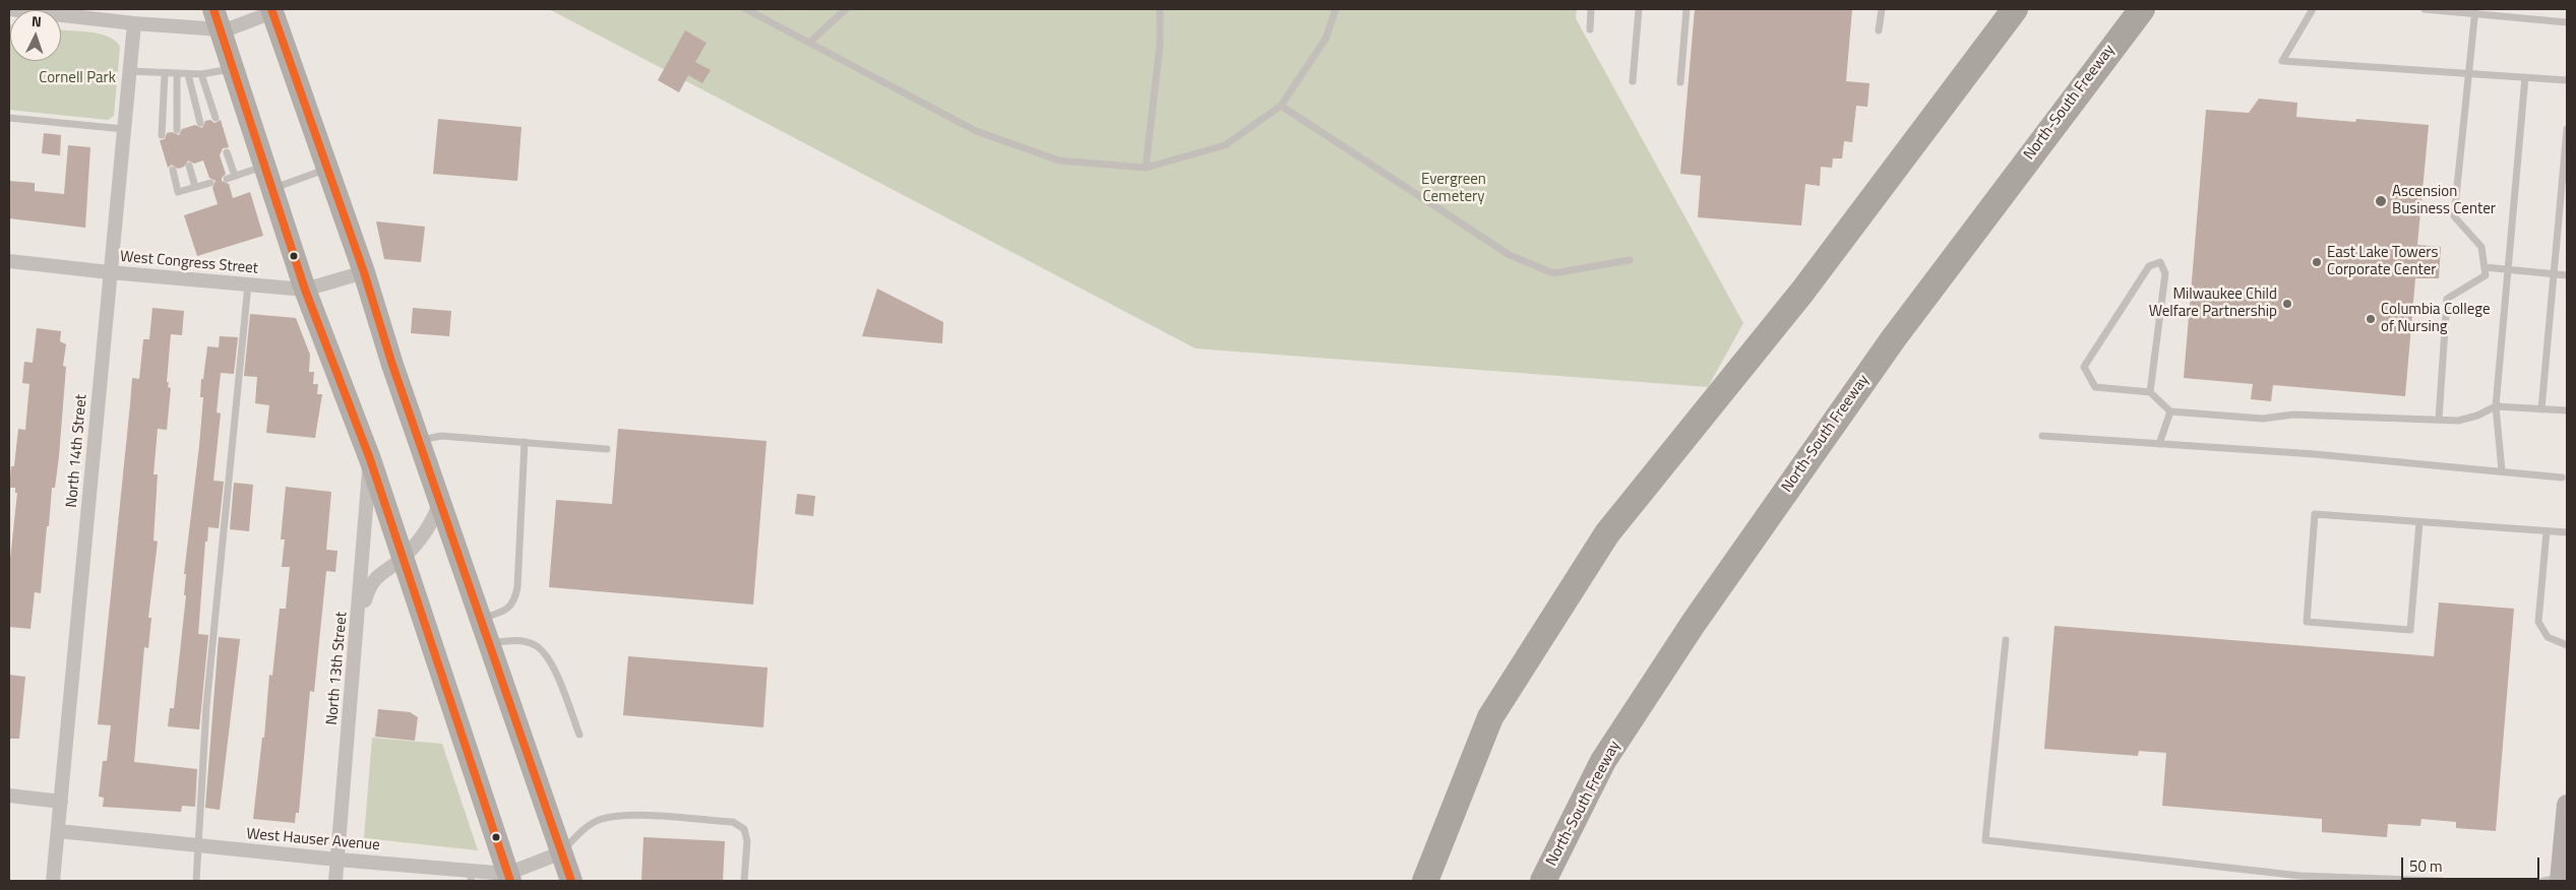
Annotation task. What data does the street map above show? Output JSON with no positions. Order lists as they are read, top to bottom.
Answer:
{
  "streets": {
    "highway": ["North-South Freeway"],
    "street": [
      "West Congress Street",
      "North 14th Street",
      "North 13th Street",
      "West Hauser Avenue"
    ]
  },
  "crossings": [
    ["West Congress Street", "North 14th Street"],
    ["North 14th Street", "West Hauser Avenue"],
    ["North 13th Street", "West Hauser Avenue"]
  ],
  "parks": ["Cornell Park", "Evergreen Cemetery"],
  "places": [
    "Ascension Business Center",
    "East Lake Towers Corporate Center",
    "Milwaukee Child Welfare Partnership",
    "Columbia College of Nursing"
  ],
  "scale_bar": "50 m",
  "north": "top"
}
